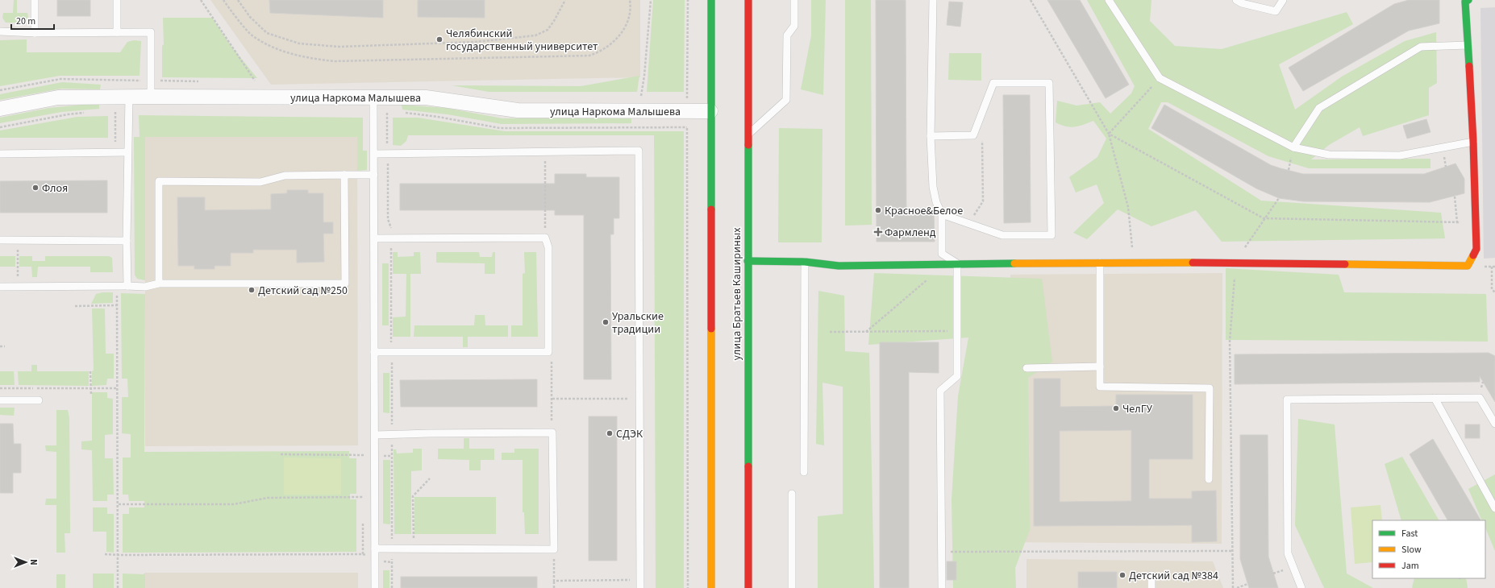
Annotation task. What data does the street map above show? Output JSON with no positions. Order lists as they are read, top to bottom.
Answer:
{
  "streets": {
    "main road": ["улица Братьев Кашириных"],
    "street": ["улица Наркома Малышева"]
  },
  "places": {
    "other": [
      "Челябинский государственный университет",
      "Флоя",
      "Красное&Белое",
      "Детский сад №250",
      "Уральские традиции",
      "ЧелГУ",
      "СДЭК",
      "Детский сад №384"
    ],
    "health": ["Фармленд"]
  },
  "legend": ["Fast", "Slow", "Jam"],
  "scale_bar": "20 m",
  "north": "right"
}
